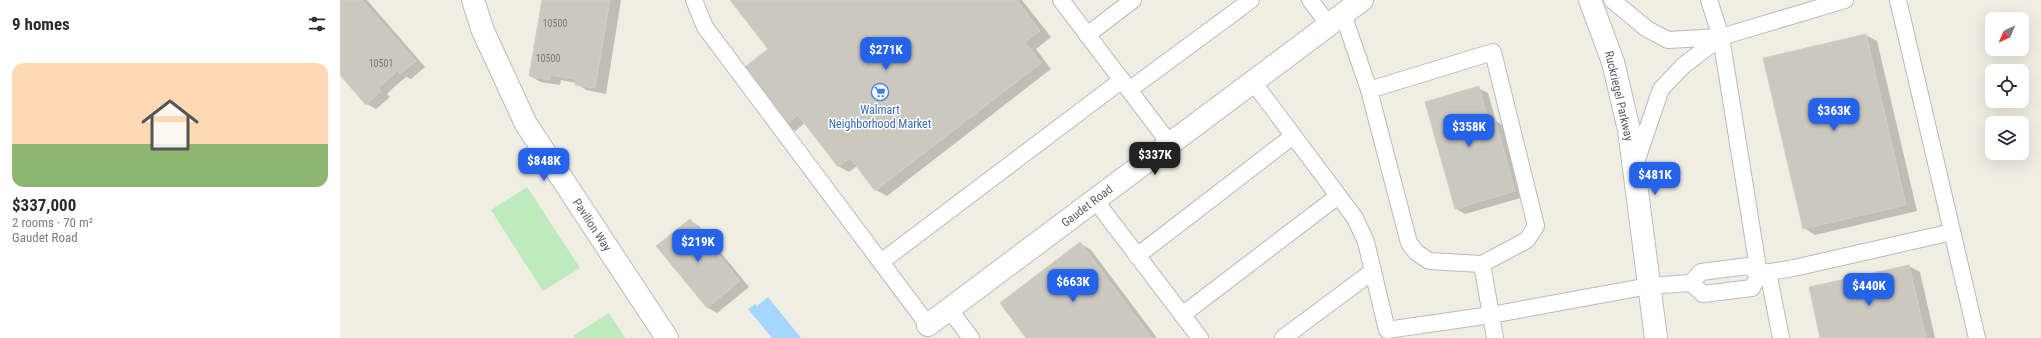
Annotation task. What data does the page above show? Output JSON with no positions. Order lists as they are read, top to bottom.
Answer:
{
  "streets": {
    "street": ["Ruckriegel Parkway", "Gaudet Road", "Pavilion Way"]
  },
  "places": {
    "supermarket": ["Walmart Neighborhood Market"]
  },
  "house_numbers": ["10500", "10500", "10501"],
  "north": "bottom left",
  "page": {
    "heading": "9 homes",
    "price": [
      "$271K",
      "$363K",
      "$358K",
      "$337K",
      "$848K",
      "$481K",
      "$219K",
      "$663K",
      "$440K"
    ],
    "list": [
      {
        "name": "$337,000",
        "note": "2 rooms · 70 m² · Gaudet Road"
      }
    ]
  }
}
